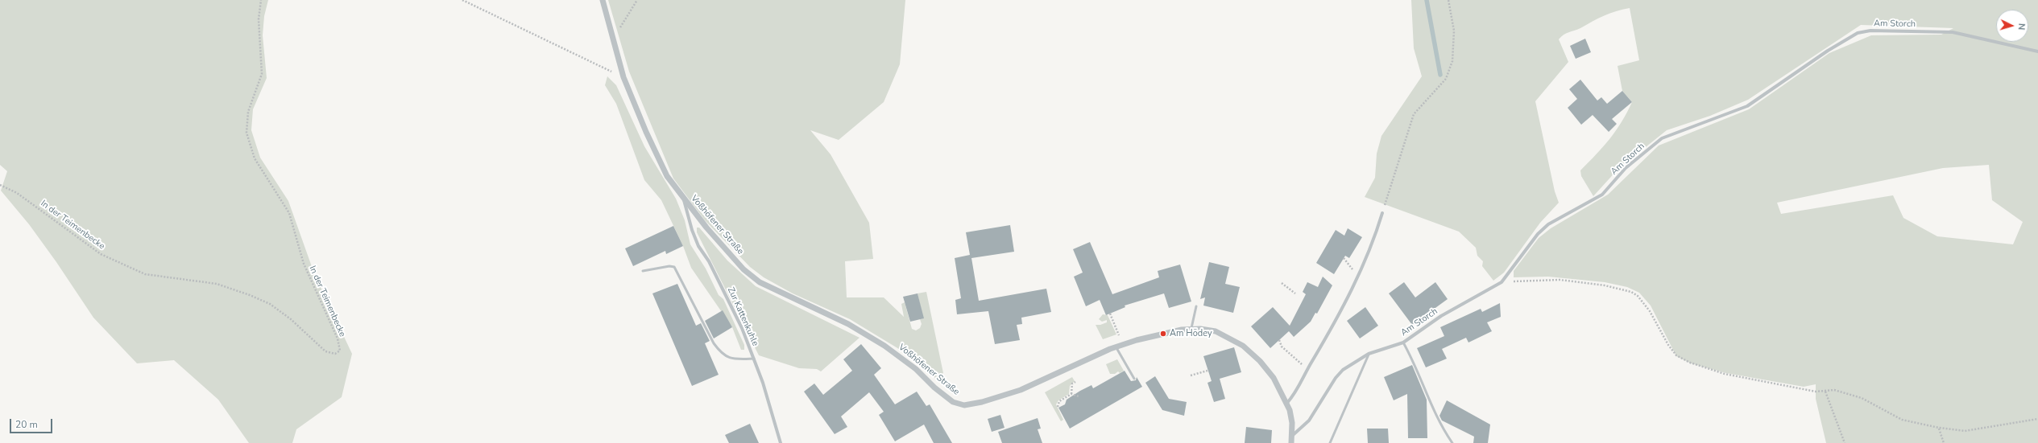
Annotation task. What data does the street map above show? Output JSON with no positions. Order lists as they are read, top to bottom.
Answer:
{
  "streets": {
    "street": ["Am Storch", "Voßhöfener Straße", "Zur Kattenkuhle"],
    "path": ["In der Teimenbecke"]
  },
  "crossings": [
    ["Am Storch", "Voßhöfener Straße"],
    ["Voßhöfener Straße", "Zur Kattenkuhle"]
  ],
  "places": ["Am Hödey"],
  "scale_bar": "20 m",
  "north": "right"
}
